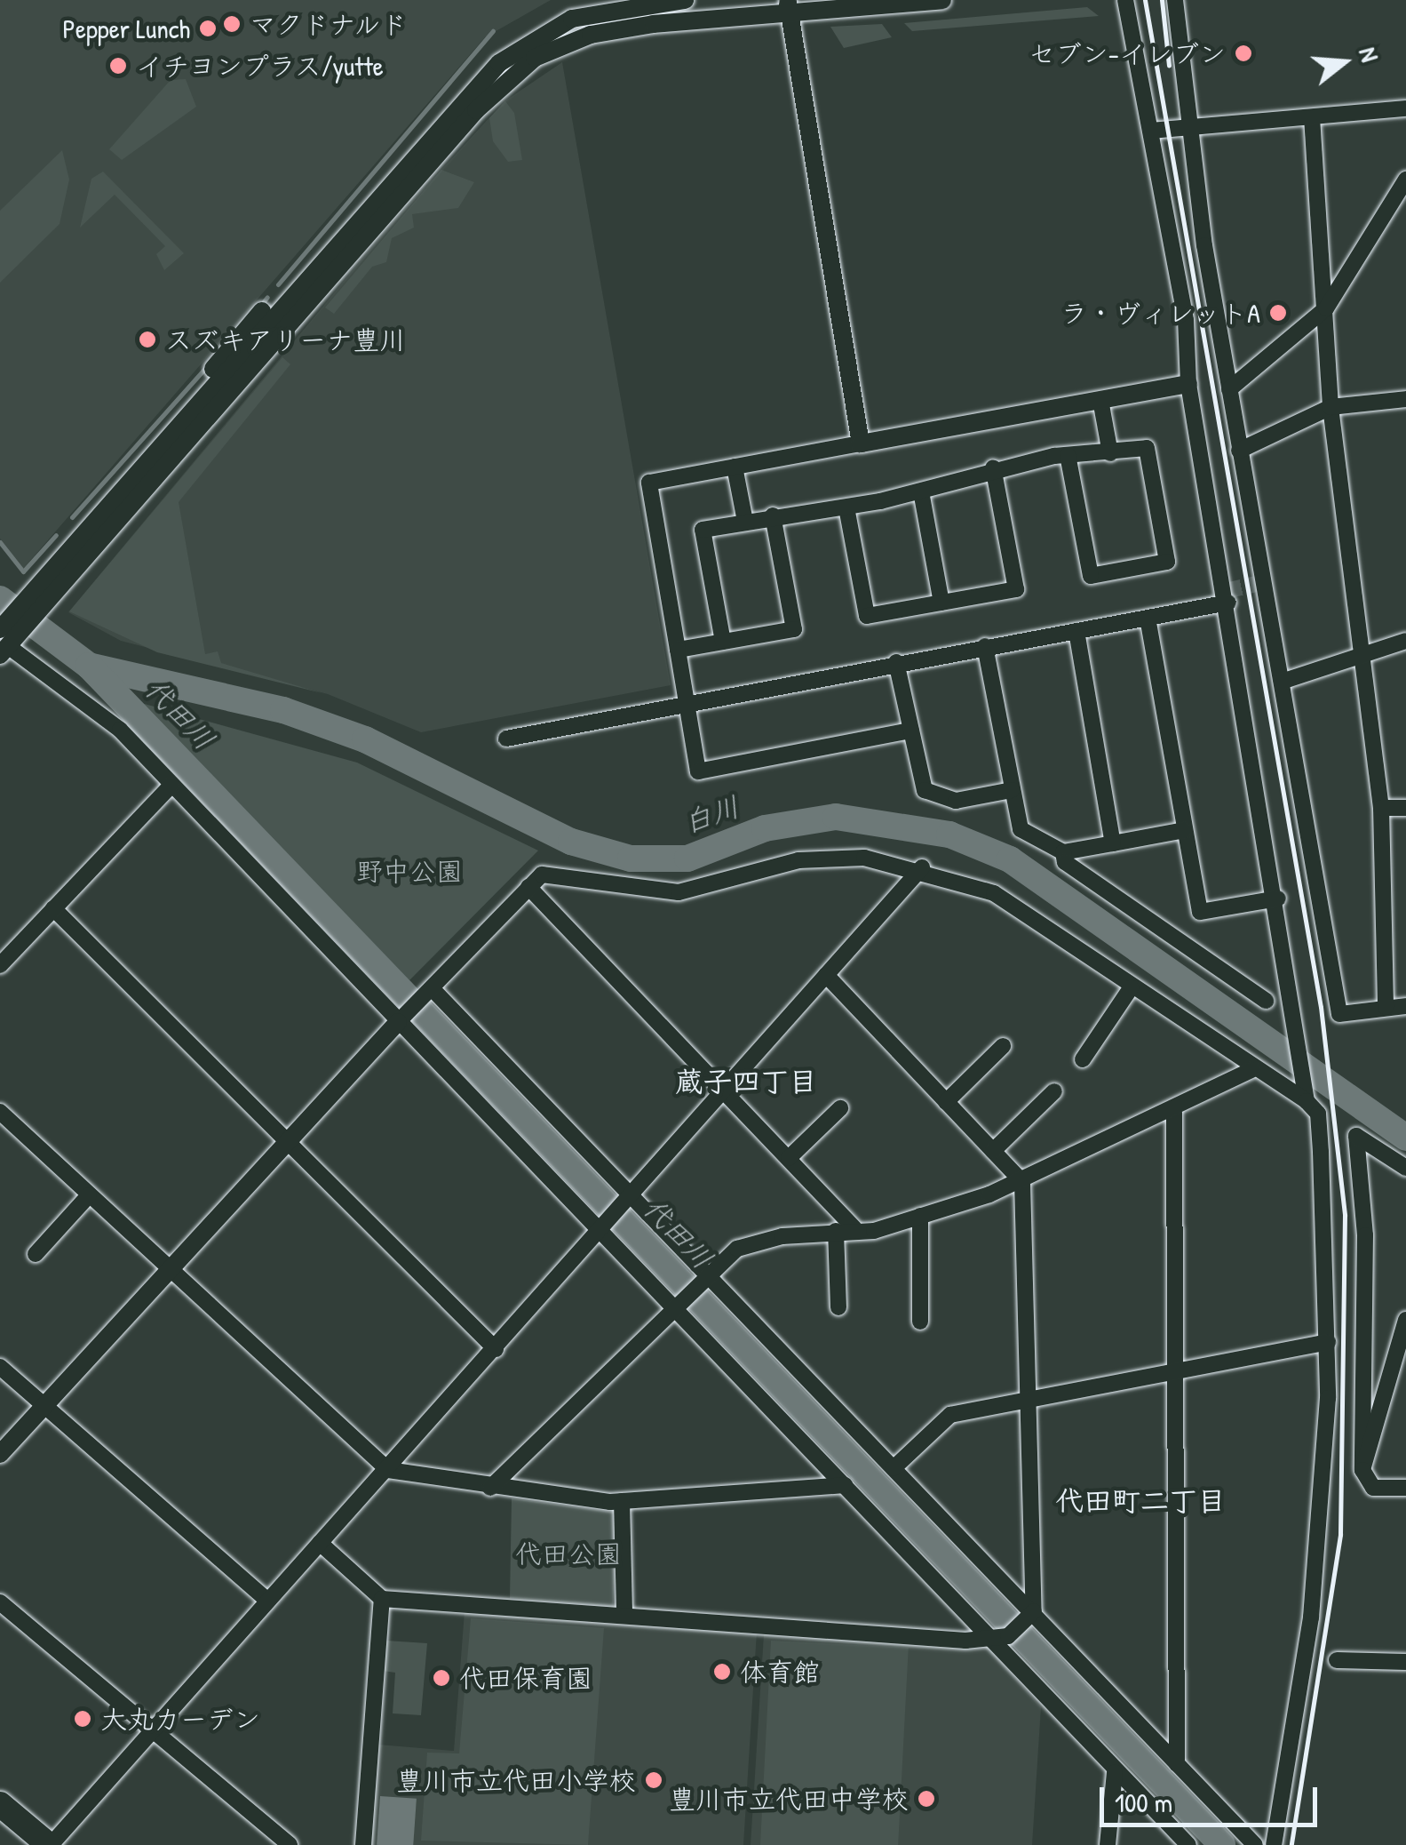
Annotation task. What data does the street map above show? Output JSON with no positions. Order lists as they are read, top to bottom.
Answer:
{
  "districts": ["蔵子四丁目", "代田町二丁目"],
  "water": ["代田川", "白川"],
  "parks": ["野中公園", "代田公園"],
  "places": [
    "マクドナルド",
    "Pepper Lunch",
    "セブン-イレブン",
    "イチヨンプラス/yutte",
    "ラ・ヴィレットA",
    "スズキアリーナ豊川",
    "体育館",
    "代田保育園",
    "大丸カーデン",
    "豊川市立代田小学校",
    "豊川市立代田中学校"
  ],
  "scale_bar": "100 m",
  "north": "right"
}
